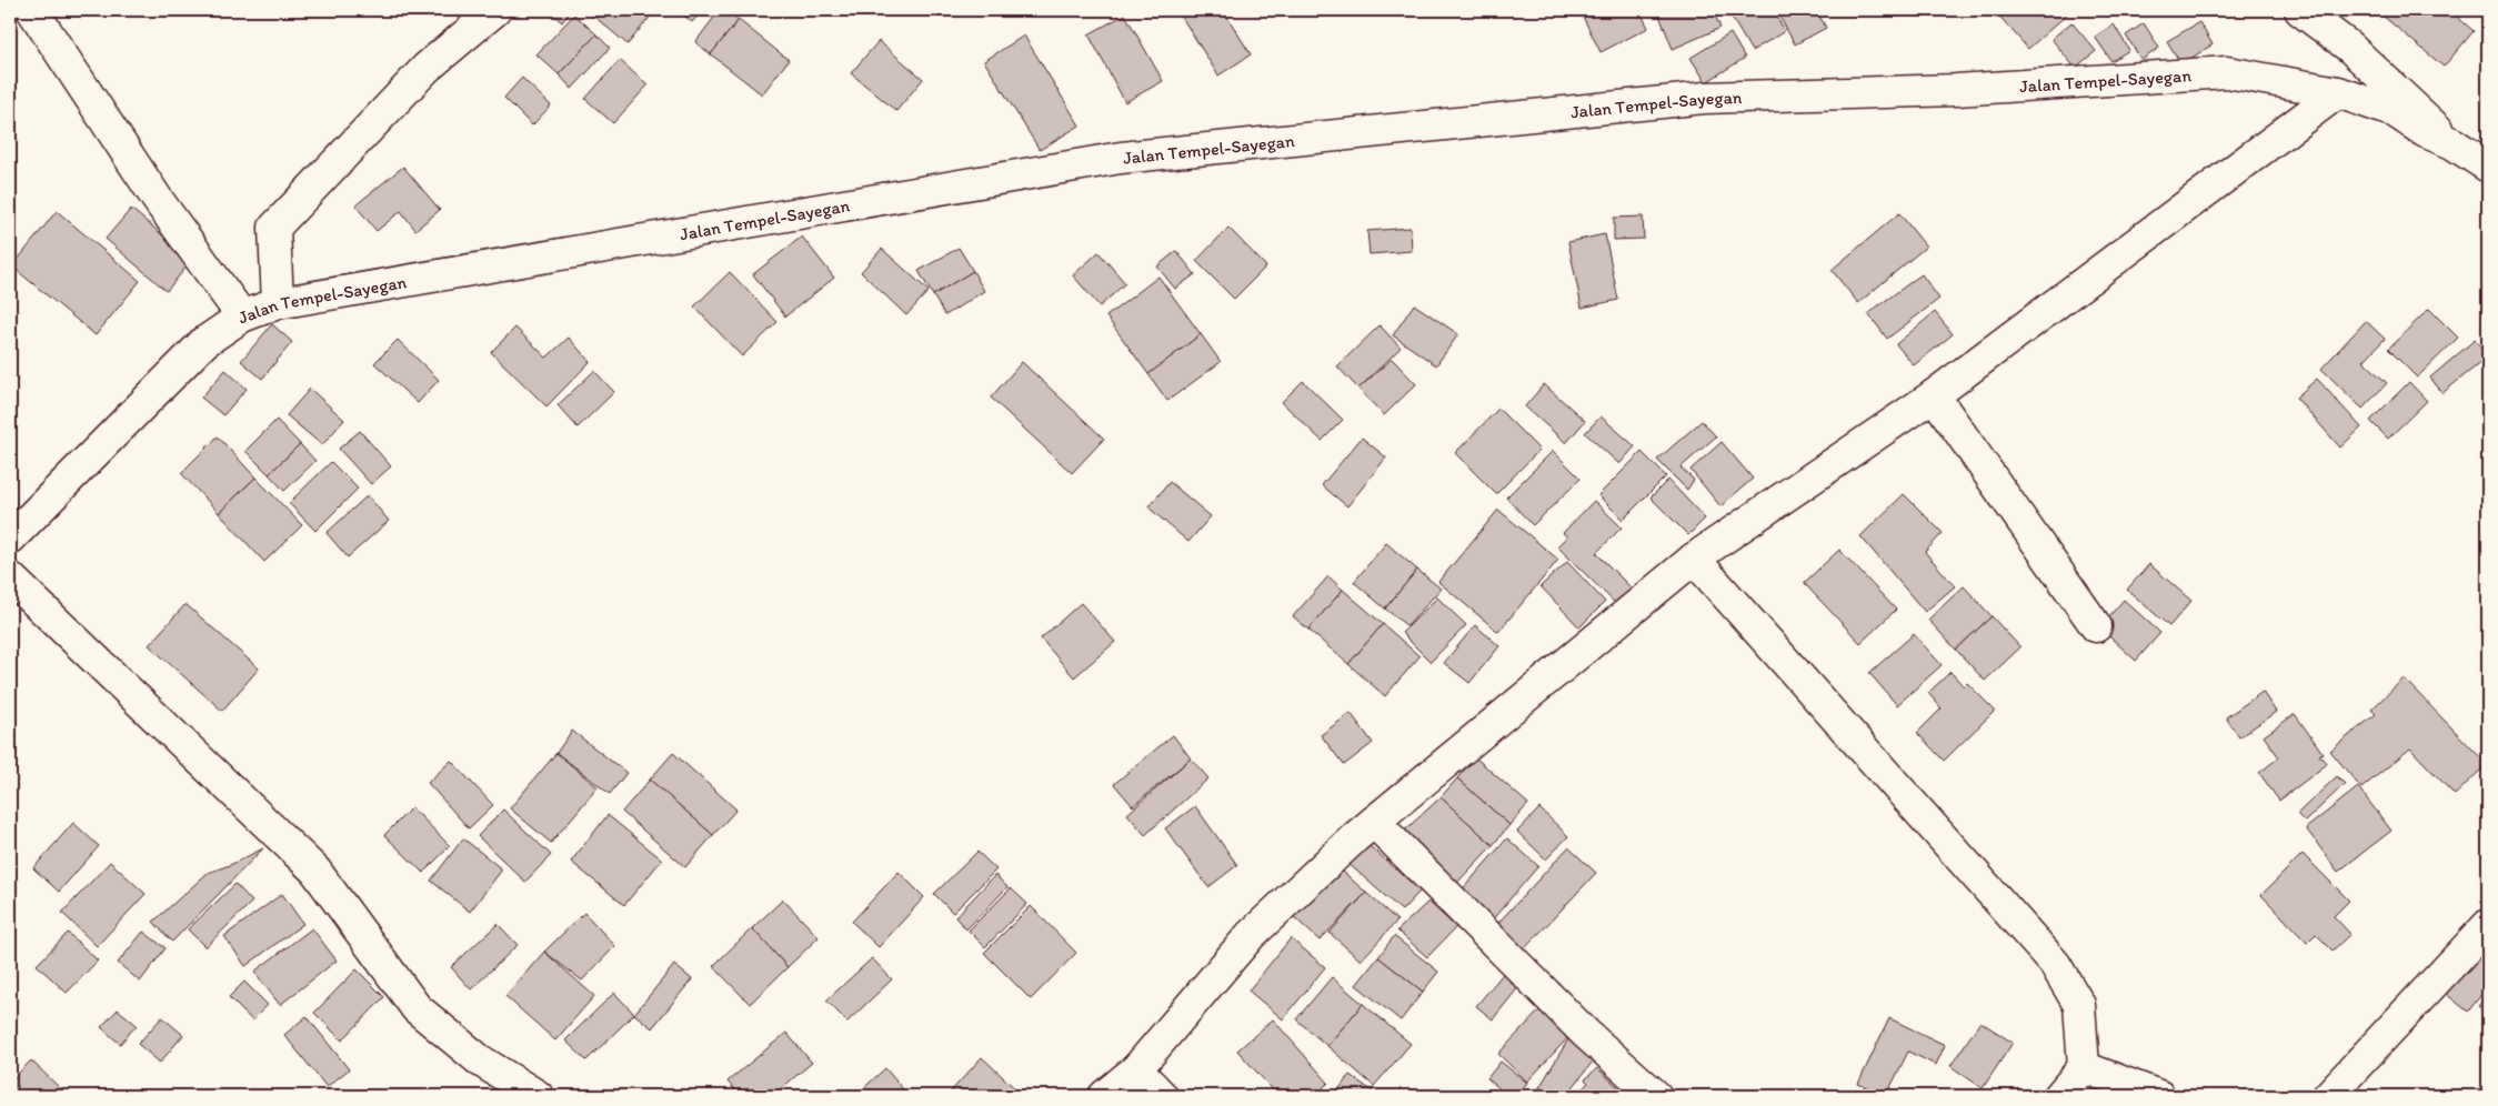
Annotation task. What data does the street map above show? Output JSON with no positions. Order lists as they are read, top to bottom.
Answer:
{
  "streets": {
    "street": ["Jalan Tempel-Sayegan"]
  }
}
